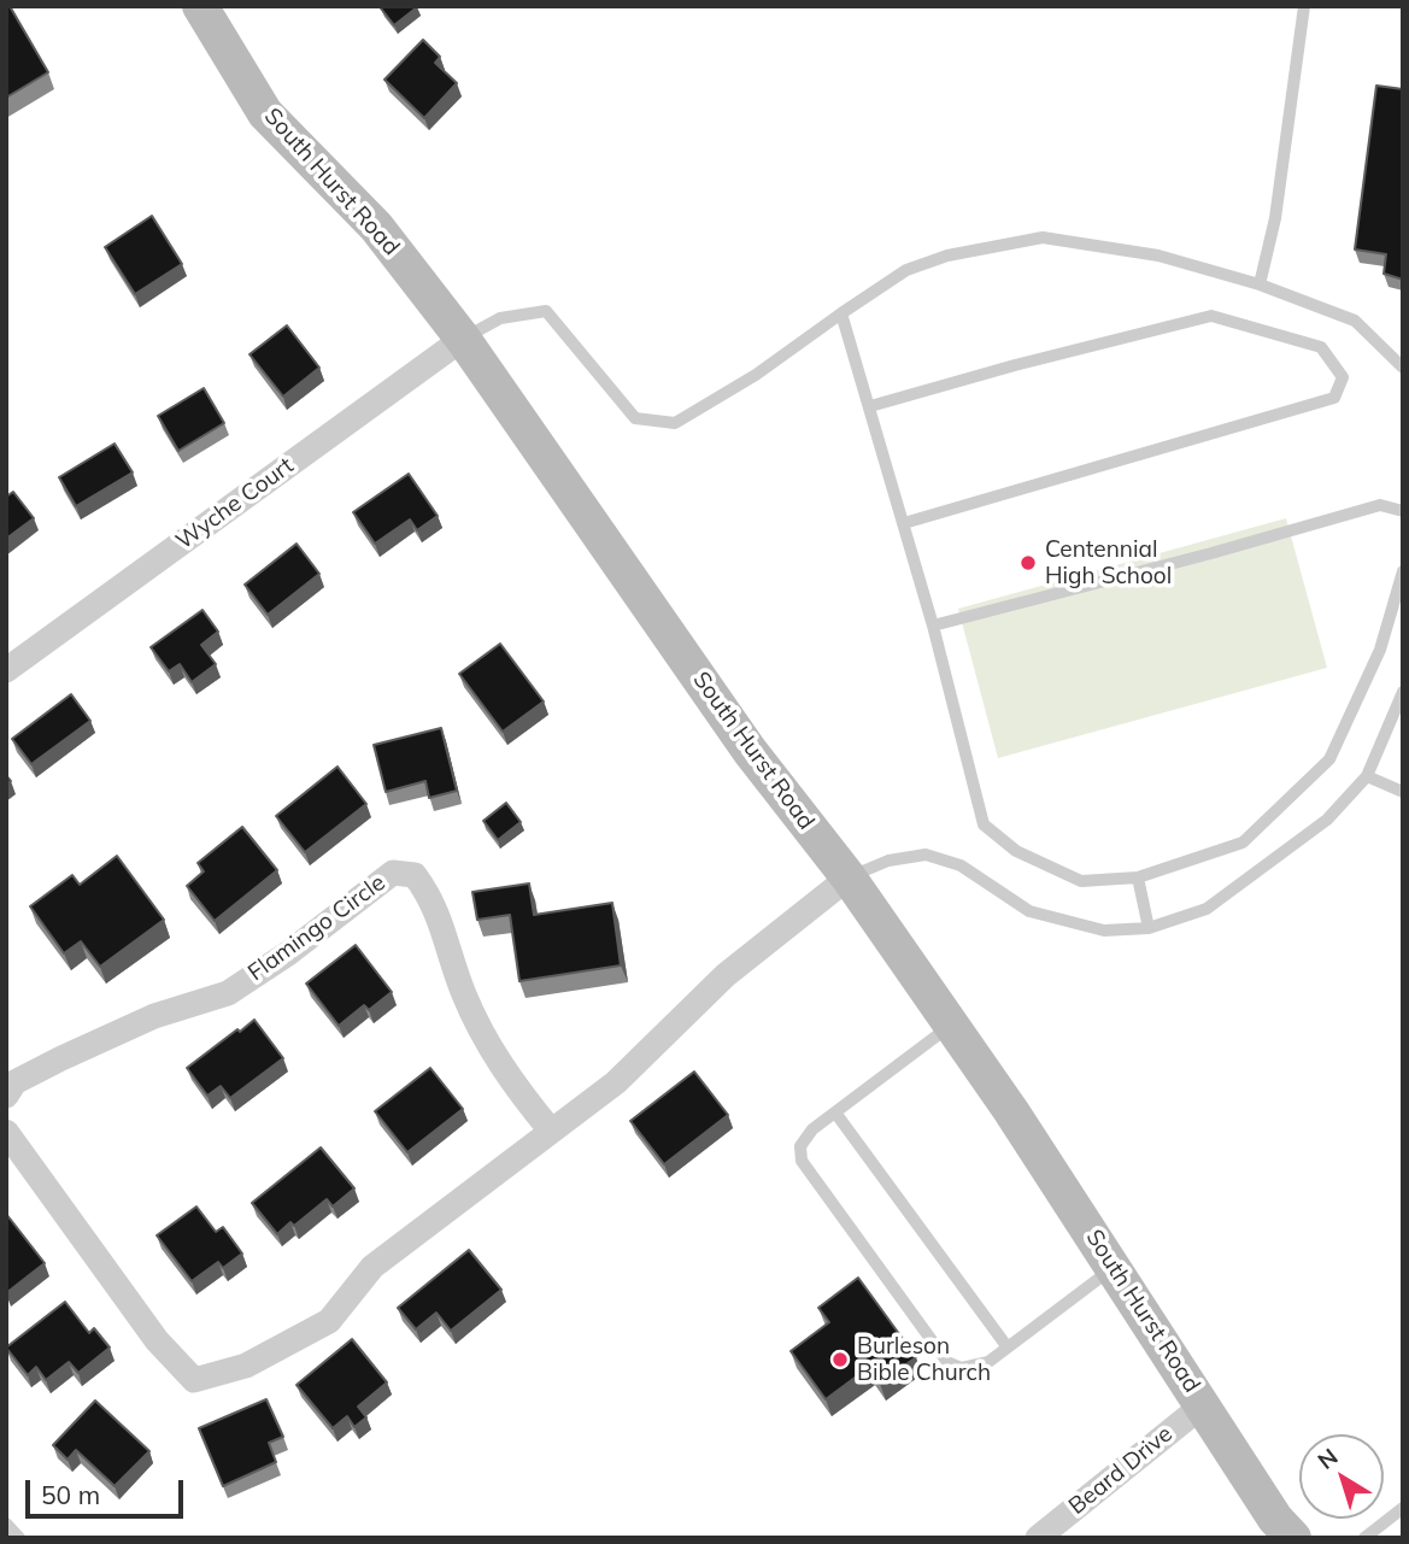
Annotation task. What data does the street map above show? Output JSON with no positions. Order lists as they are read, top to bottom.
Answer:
{
  "streets": {
    "street": [
      "South Hurst Road",
      "Wyche Court",
      "Flamingo Circle",
      "Beard Drive"
    ]
  },
  "crossings": [
    ["South Hurst Road", "Wyche Court"],
    ["South Hurst Road", "Beard Drive"]
  ],
  "places": ["Centennial High School", "Burleson Bible Church"],
  "scale_bar": "50 m",
  "north": "top left"
}
